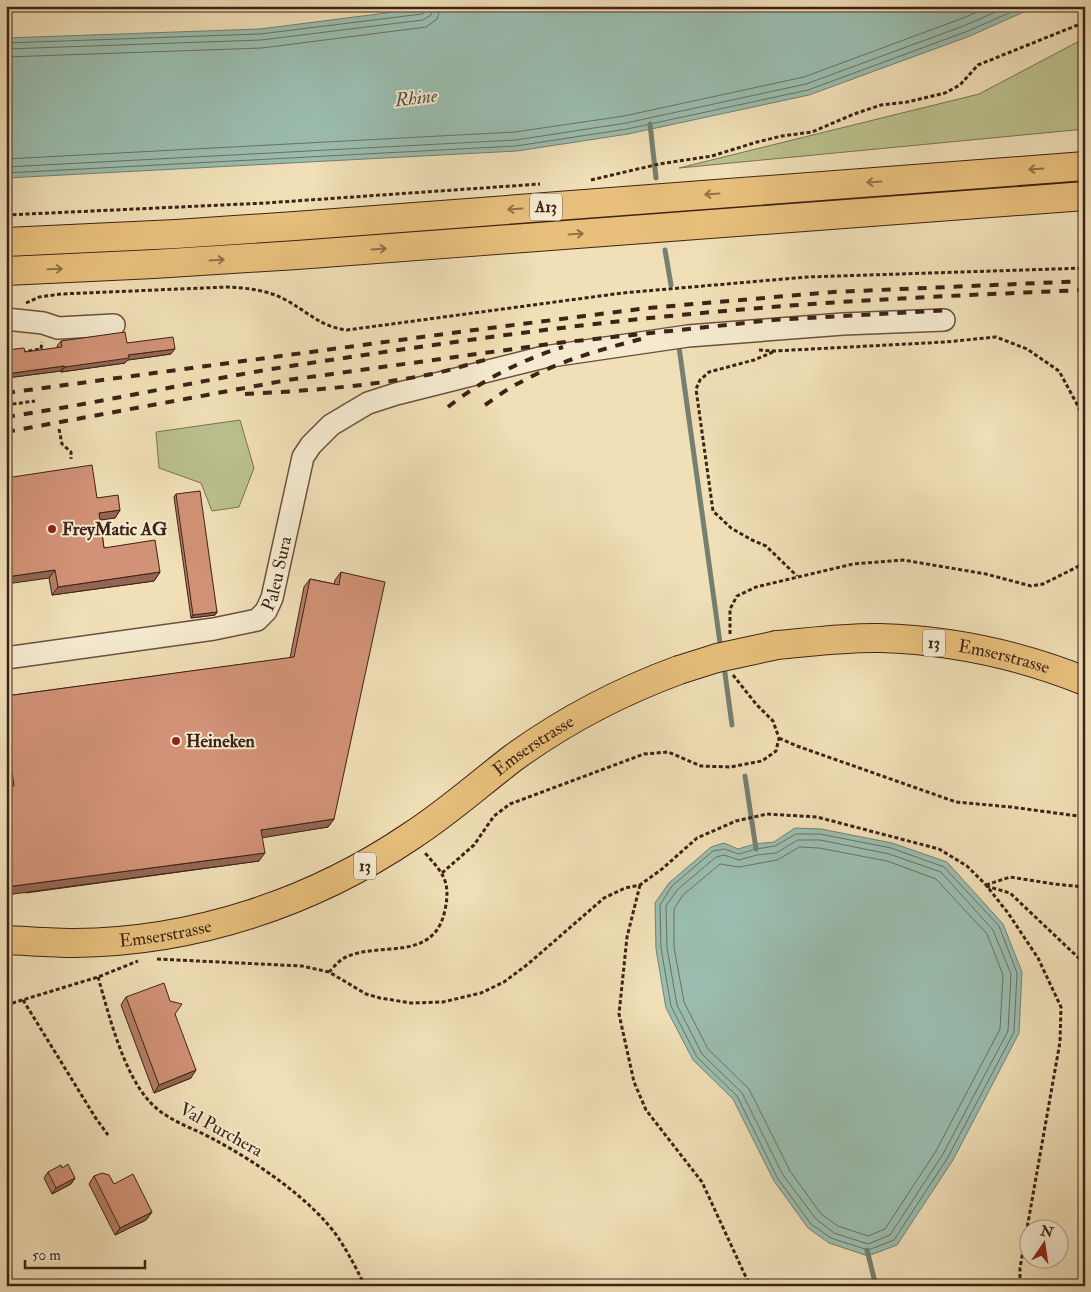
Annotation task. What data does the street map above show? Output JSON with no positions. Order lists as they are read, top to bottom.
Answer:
{
  "streets": {
    "main road": ["A13", "13", "Emserstrasse"],
    "street": ["Paleu Sura"],
    "path": ["Val Purchera"]
  },
  "water": ["Rhine"],
  "places": ["FreyMatic AG", "Heineken"],
  "scale_bar": "50 m",
  "north": "top"
}
